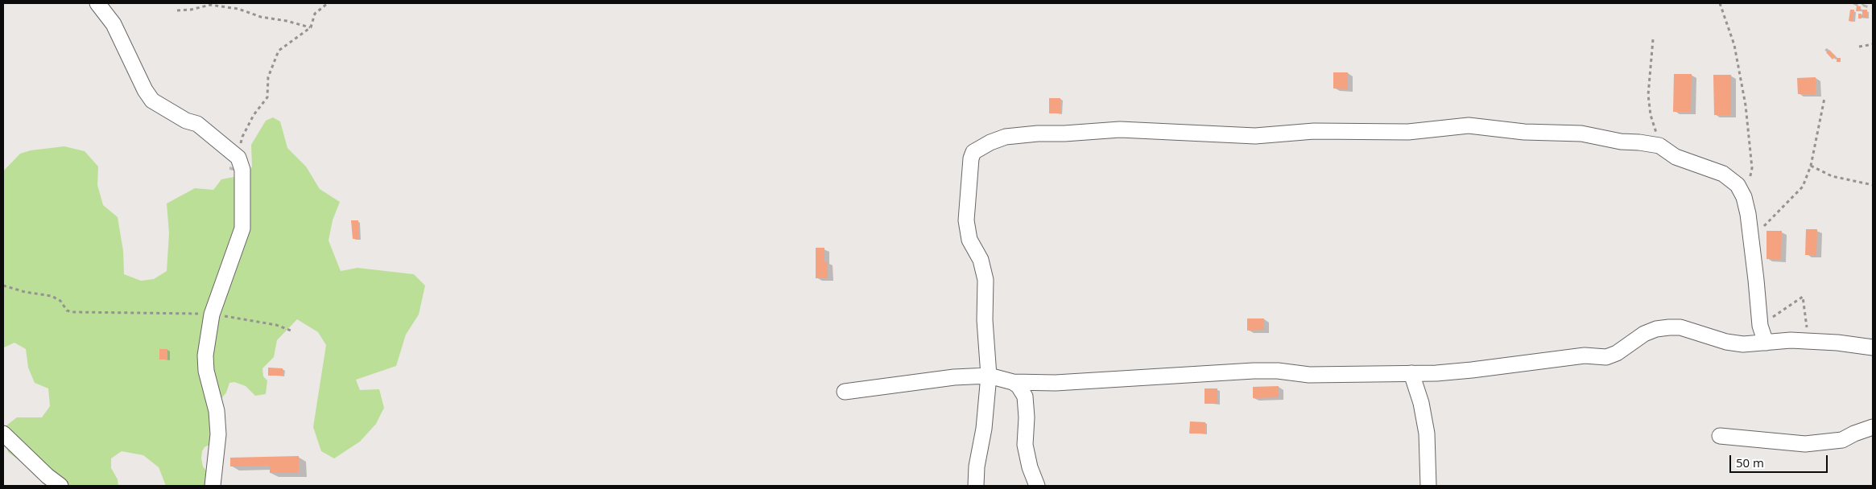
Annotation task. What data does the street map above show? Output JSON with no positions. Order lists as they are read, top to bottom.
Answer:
{
  "scale_bar": "50 m"
}
